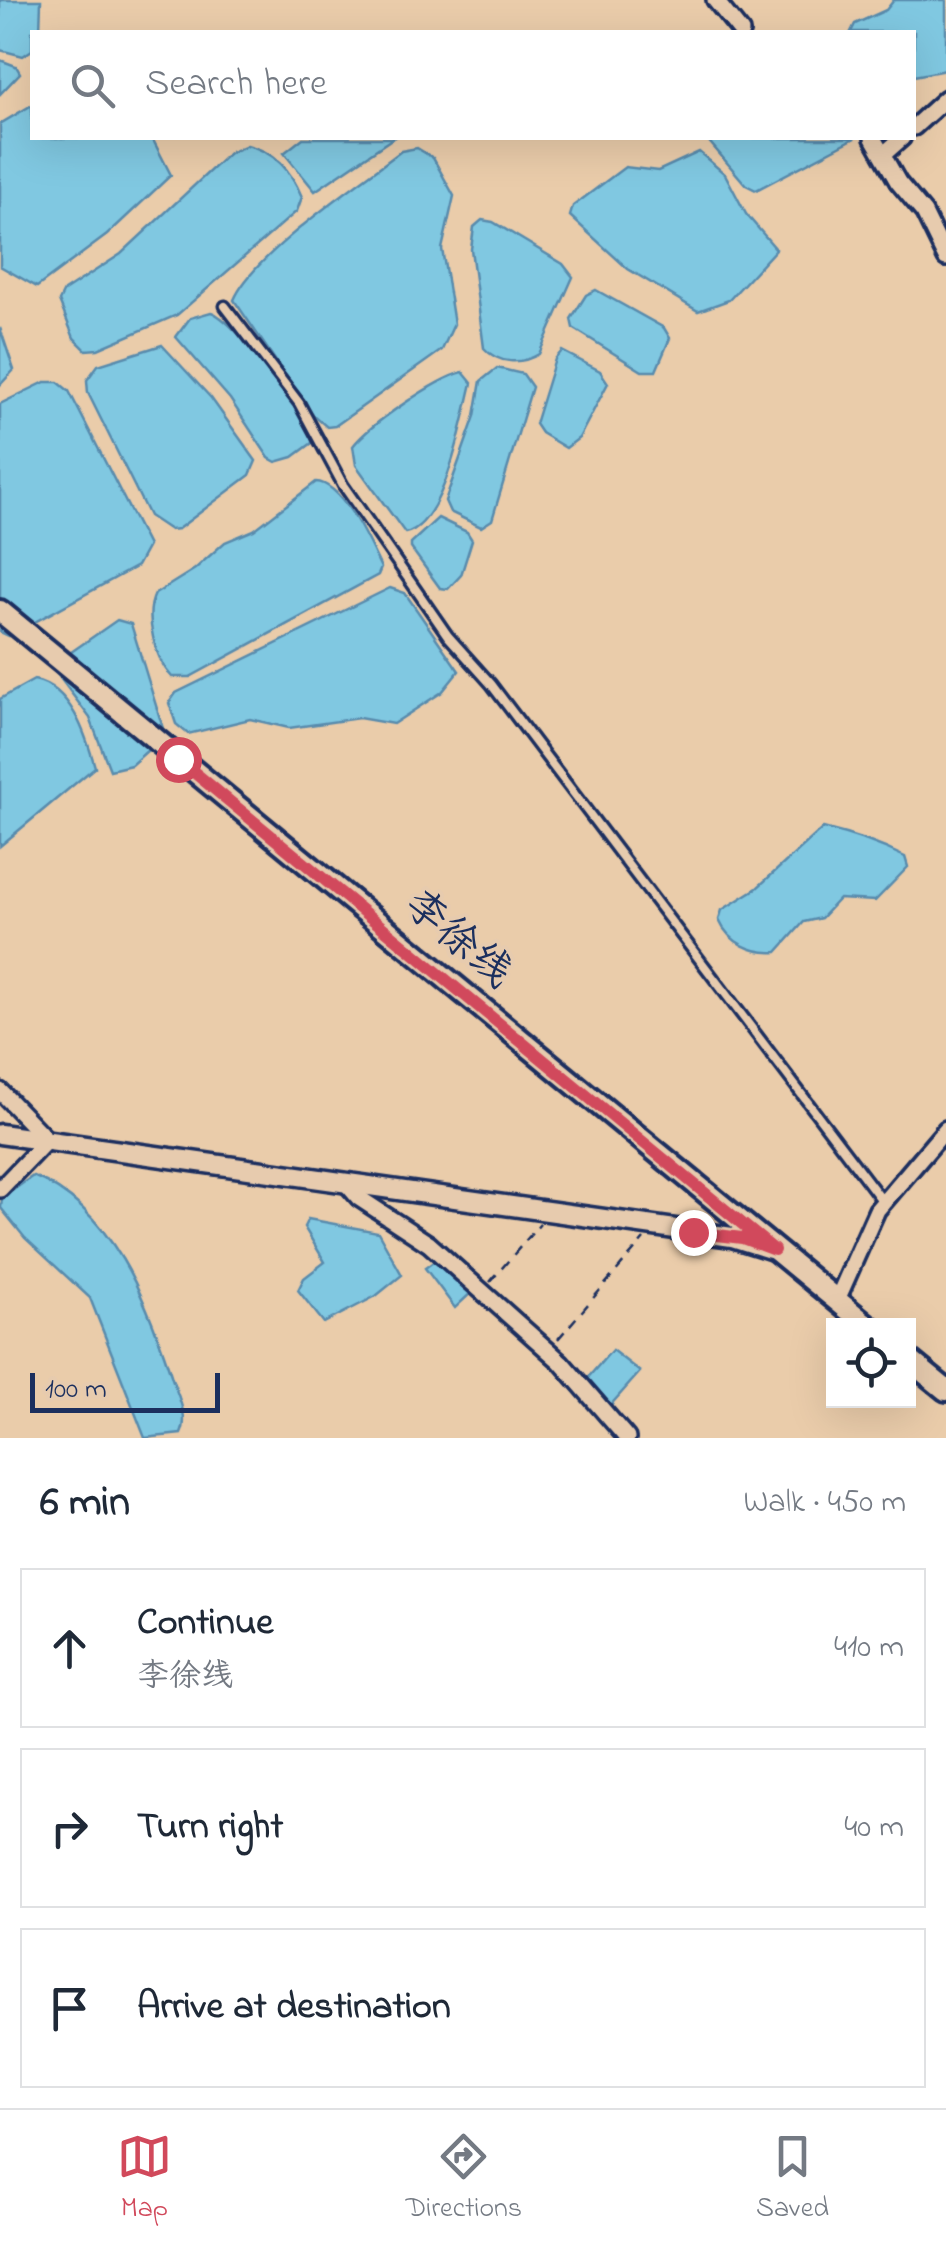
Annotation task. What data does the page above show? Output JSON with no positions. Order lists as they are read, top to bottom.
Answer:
{
  "streets": {
    "main road": ["李徐线"]
  },
  "scale_bar": "100 m",
  "page": {
    "search": "Search here",
    "scale": "100 m",
    "heading": ["6 min", "Walk · 450 m"],
    "list": [
      ["Continue", "李徐线", "410 m"],
      ["Turn right", "40 m"],
      "Arrive at destination"
    ],
    "nav": ["Map", "Directions", "Saved"]
  }
}
